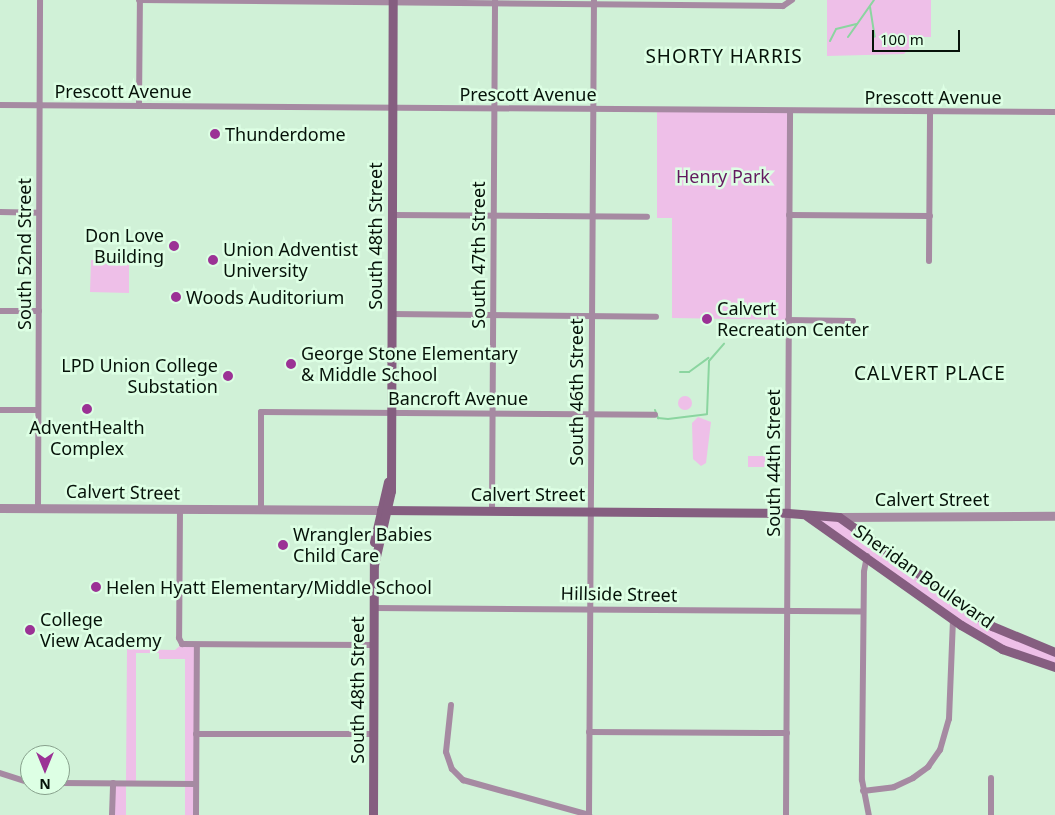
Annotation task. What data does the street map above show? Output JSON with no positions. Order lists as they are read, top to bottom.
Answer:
{
  "streets": {
    "main road": ["South 48th Street", "Calvert Street", "Sheridan Boulevard"],
    "street": [
      "Prescott Avenue",
      "South 52nd Street",
      "South 47th Street",
      "South 46th Street",
      "Bancroft Avenue",
      "South 44th Street",
      "Hillside Street"
    ]
  },
  "crossings": [
    ["Prescott Avenue", "South 48th Street"],
    ["Prescott Avenue", "South 52nd Street"],
    ["Prescott Avenue", "South 47th Street"],
    ["Prescott Avenue", "South 46th Street"],
    ["Prescott Avenue", "South 44th Street"],
    ["South 48th Street", "Bancroft Avenue"],
    ["South 48th Street", "Calvert Street"],
    ["South 48th Street", "Hillside Street"],
    ["South 52nd Street", "Calvert Street"],
    ["South 47th Street", "Bancroft Avenue"],
    ["South 47th Street", "Calvert Street"],
    ["South 46th Street", "Bancroft Avenue"],
    ["South 46th Street", "Calvert Street"],
    ["South 46th Street", "Hillside Street"],
    ["Bancroft Avenue", "Calvert Street"],
    ["South 44th Street", "Calvert Street"],
    ["South 44th Street", "Hillside Street"],
    ["Calvert Street", "Sheridan Boulevard"]
  ],
  "districts": ["SHORTY HARRIS", "CALVERT PLACE"],
  "parks": ["Henry Park"],
  "places": [
    "Thunderdome",
    "Don Love Building",
    "Union Adventist University",
    "Woods Auditorium",
    "Calvert Recreation Center",
    "George Stone Elementary & Middle School",
    "LPD Union College Substation",
    "AdventHealth Complex",
    "Wrangler Babies Child Care",
    "Helen Hyatt Elementary/Middle School",
    "College View Academy"
  ],
  "scale_bar": "100 m",
  "north": "bottom"
}
